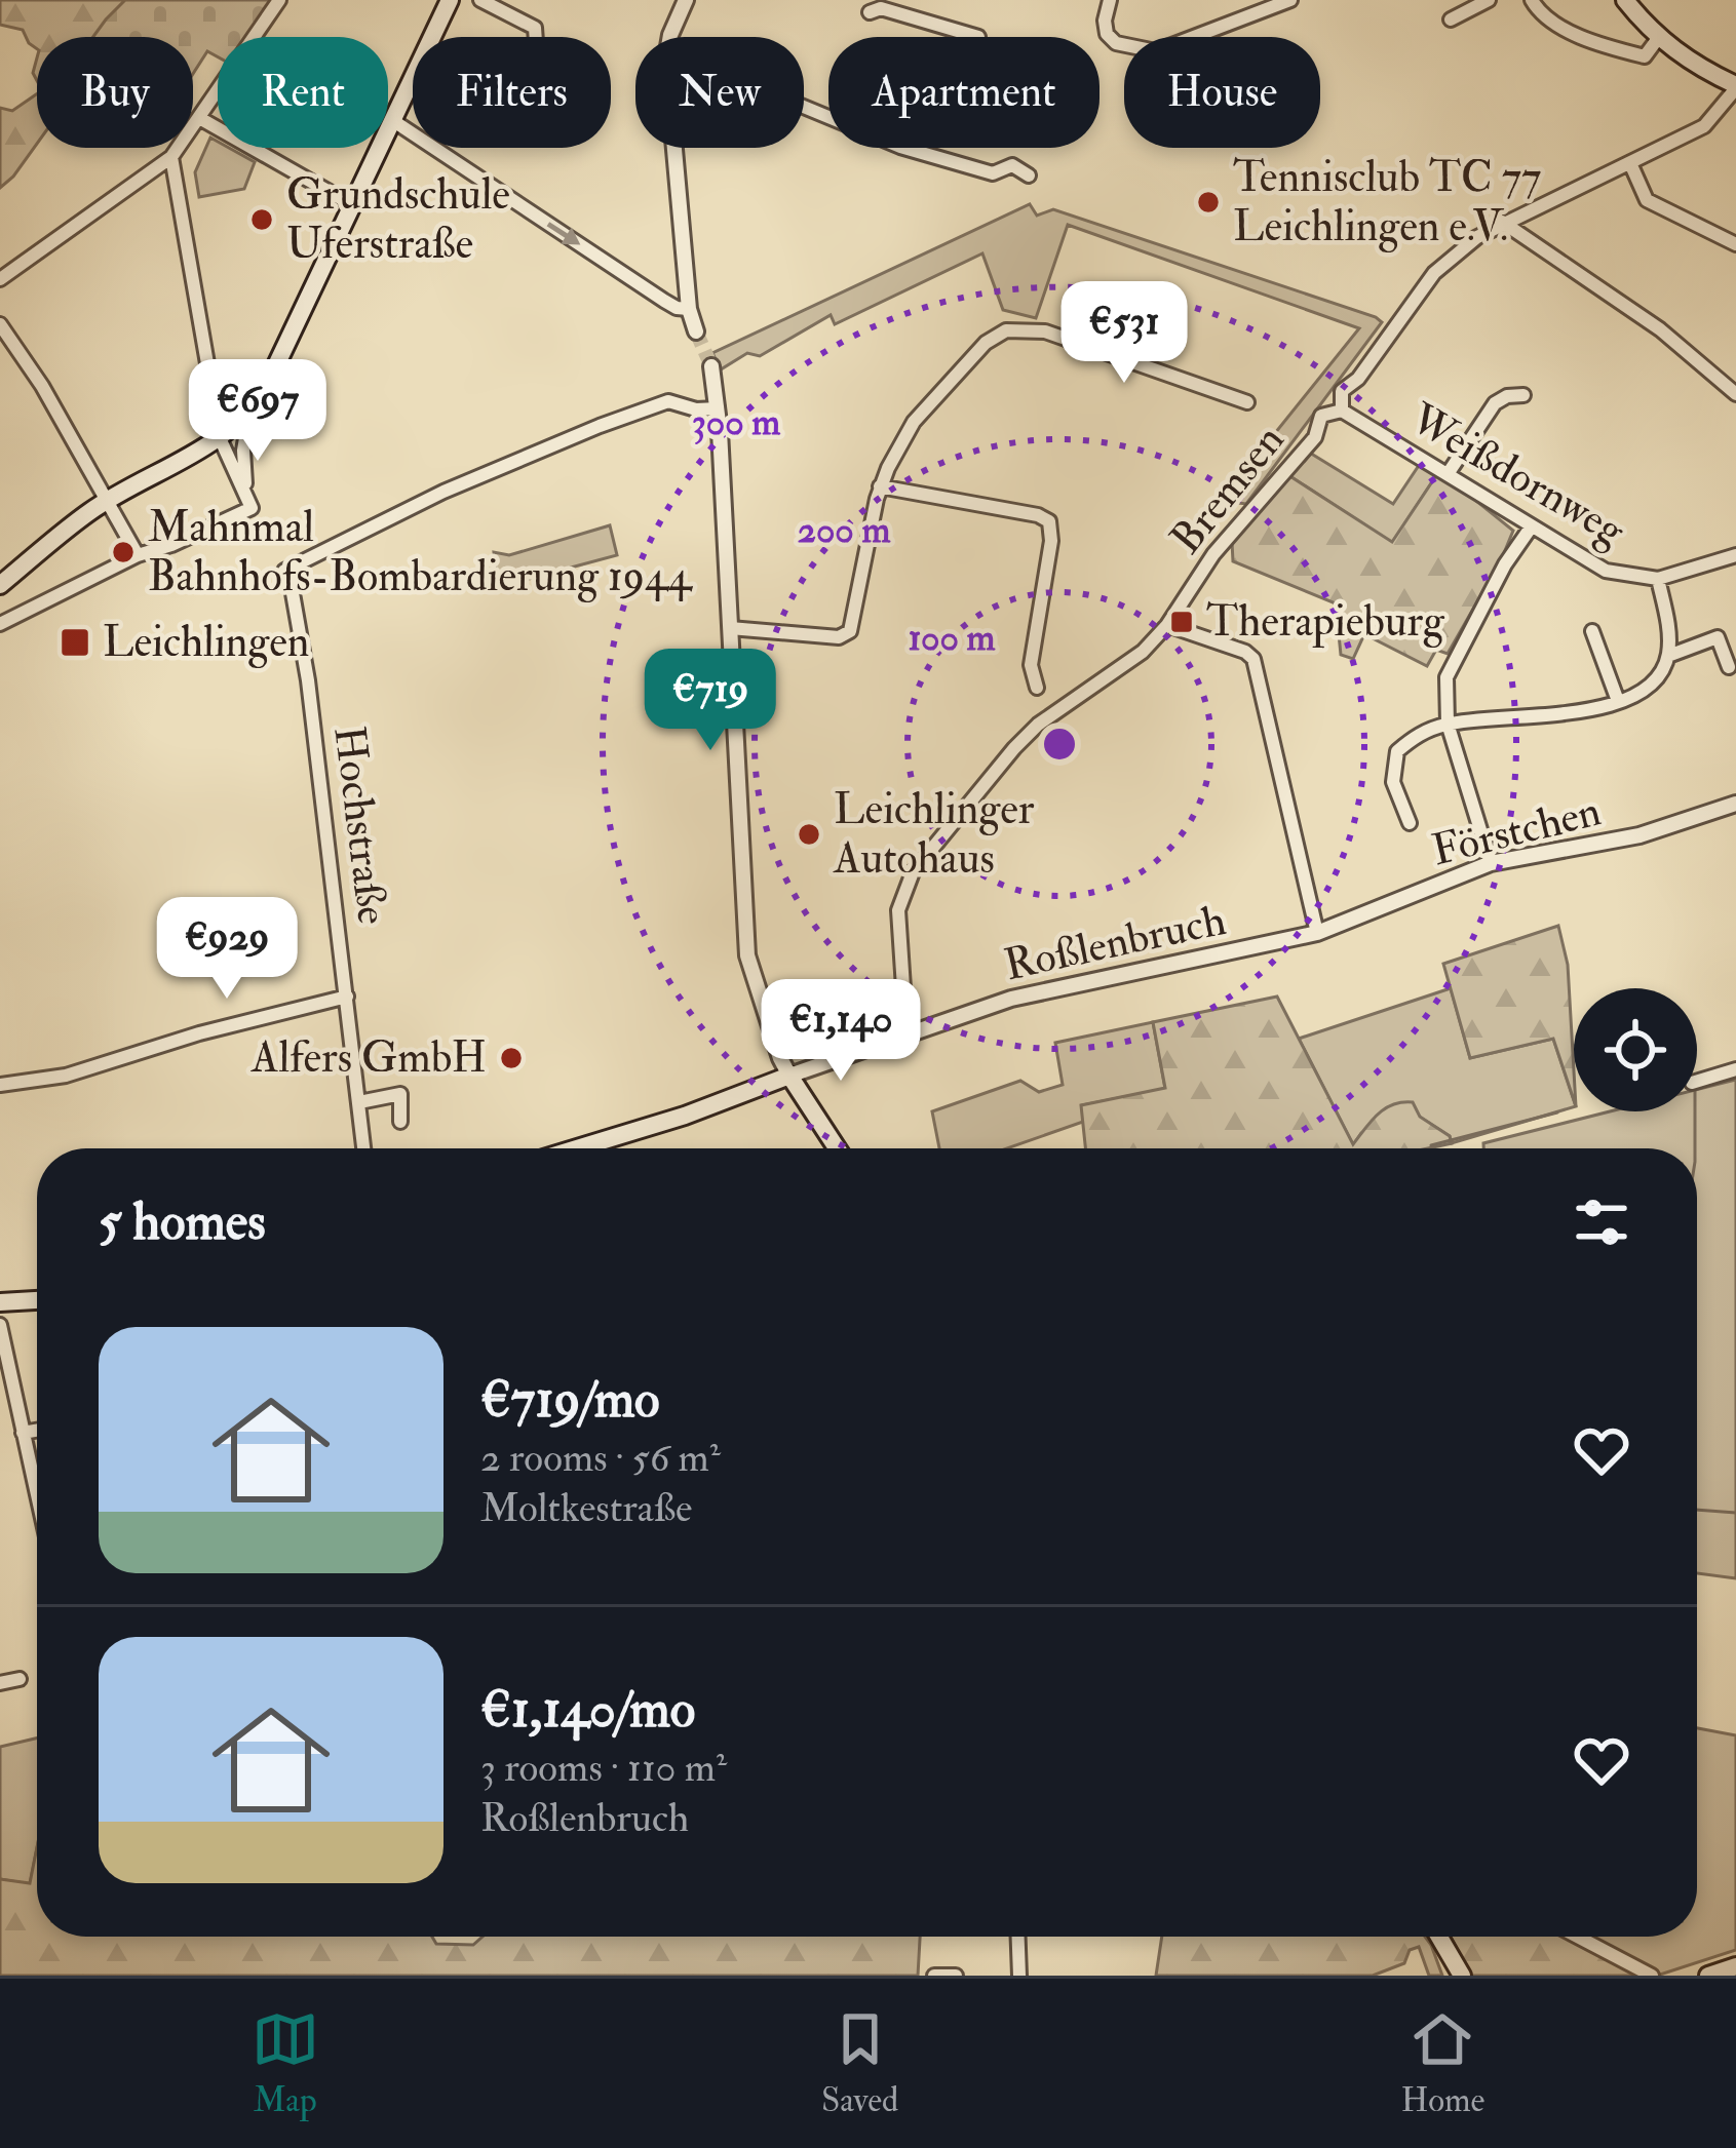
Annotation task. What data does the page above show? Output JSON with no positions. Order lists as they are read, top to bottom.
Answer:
{
  "streets": {
    "street": [
      "Weißdornweg",
      "Bremsen",
      "Hochstraße",
      "Förstchen",
      "Roßlenbruch"
    ]
  },
  "crossings": [
    ["Weißdornweg", "Bremsen"],
    ["Bremsen", "Roßlenbruch"],
    ["Förstchen", "Roßlenbruch"]
  ],
  "places": {
    "other": [
      "Tennisclub TC 77 Leichlingen e.V.",
      "Grundschule Uferstraße",
      "Mahnmal Bahnhofs-Bombardierung 1944",
      "Leichlinger Autohaus",
      "Alfers GmbH"
    ],
    "transit": ["Therapieburg", "Leichlingen"]
  },
  "page": {
    "chip": [
      "Buy",
      "Rent",
      "Filters",
      "New",
      "Apartment",
      "House"
    ],
    "price": [
      "€531",
      "€697",
      "€719",
      "€929",
      "€1,140"
    ],
    "heading": "5 homes",
    "list": [
      {
        "name": "€719/mo",
        "note": "2 rooms · 56 m² · Moltkestraße"
      },
      {
        "name": "€1,140/mo",
        "note": "3 rooms · 110 m² · Roßlenbruch"
      }
    ],
    "tabs": ["Map", "Saved", "Home"]
  },
  "rings": ["300 m", "200 m", "100 m"]
}
